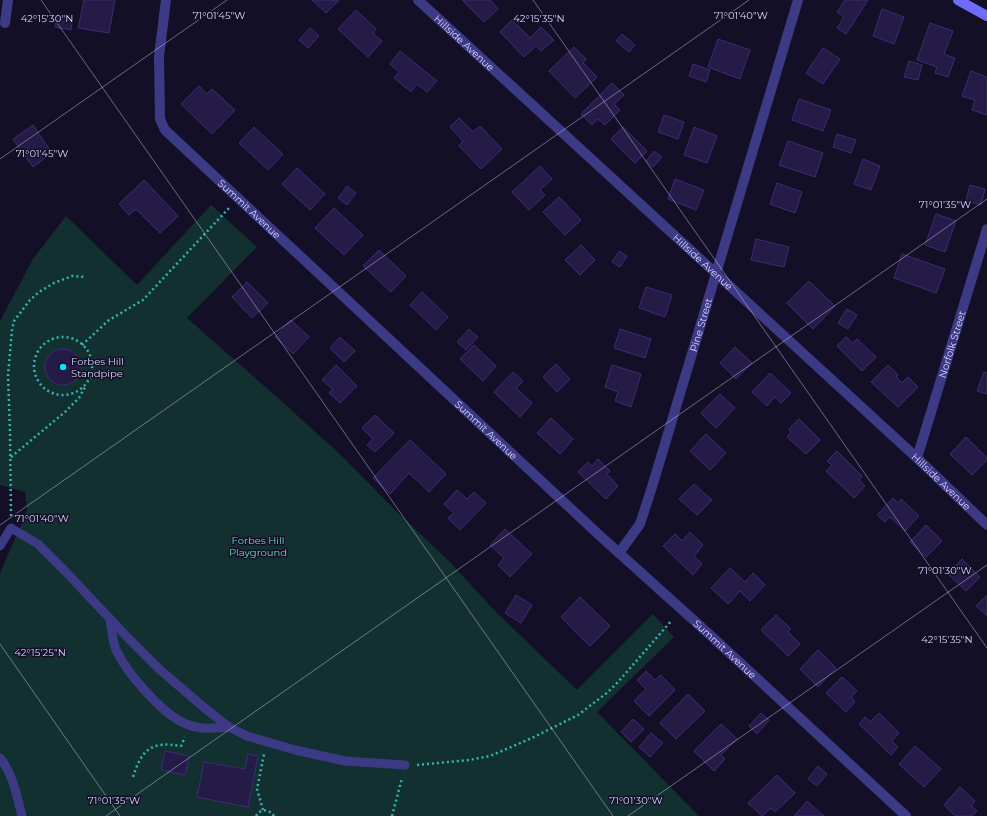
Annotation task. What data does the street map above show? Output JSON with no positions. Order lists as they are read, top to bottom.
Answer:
{
  "streets": {
    "street": [
      "Hillside Avenue",
      "Summit Avenue",
      "Pine Street",
      "Norfolk Street"
    ]
  },
  "crossings": [
    ["Hillside Avenue", "Pine Street"],
    ["Hillside Avenue", "Norfolk Street"],
    ["Summit Avenue", "Pine Street"]
  ],
  "parks": ["Forbes Hill Playground"],
  "places": ["Forbes Hill Standpipe"],
  "coordinates": [
    "71°01'45\"W",
    "71°01'40\"W",
    "42°15'30\"N",
    "42°15'35\"N",
    "71°01'35\"W",
    "71°01'30\"W",
    "42°15'25\"N"
  ]
}
